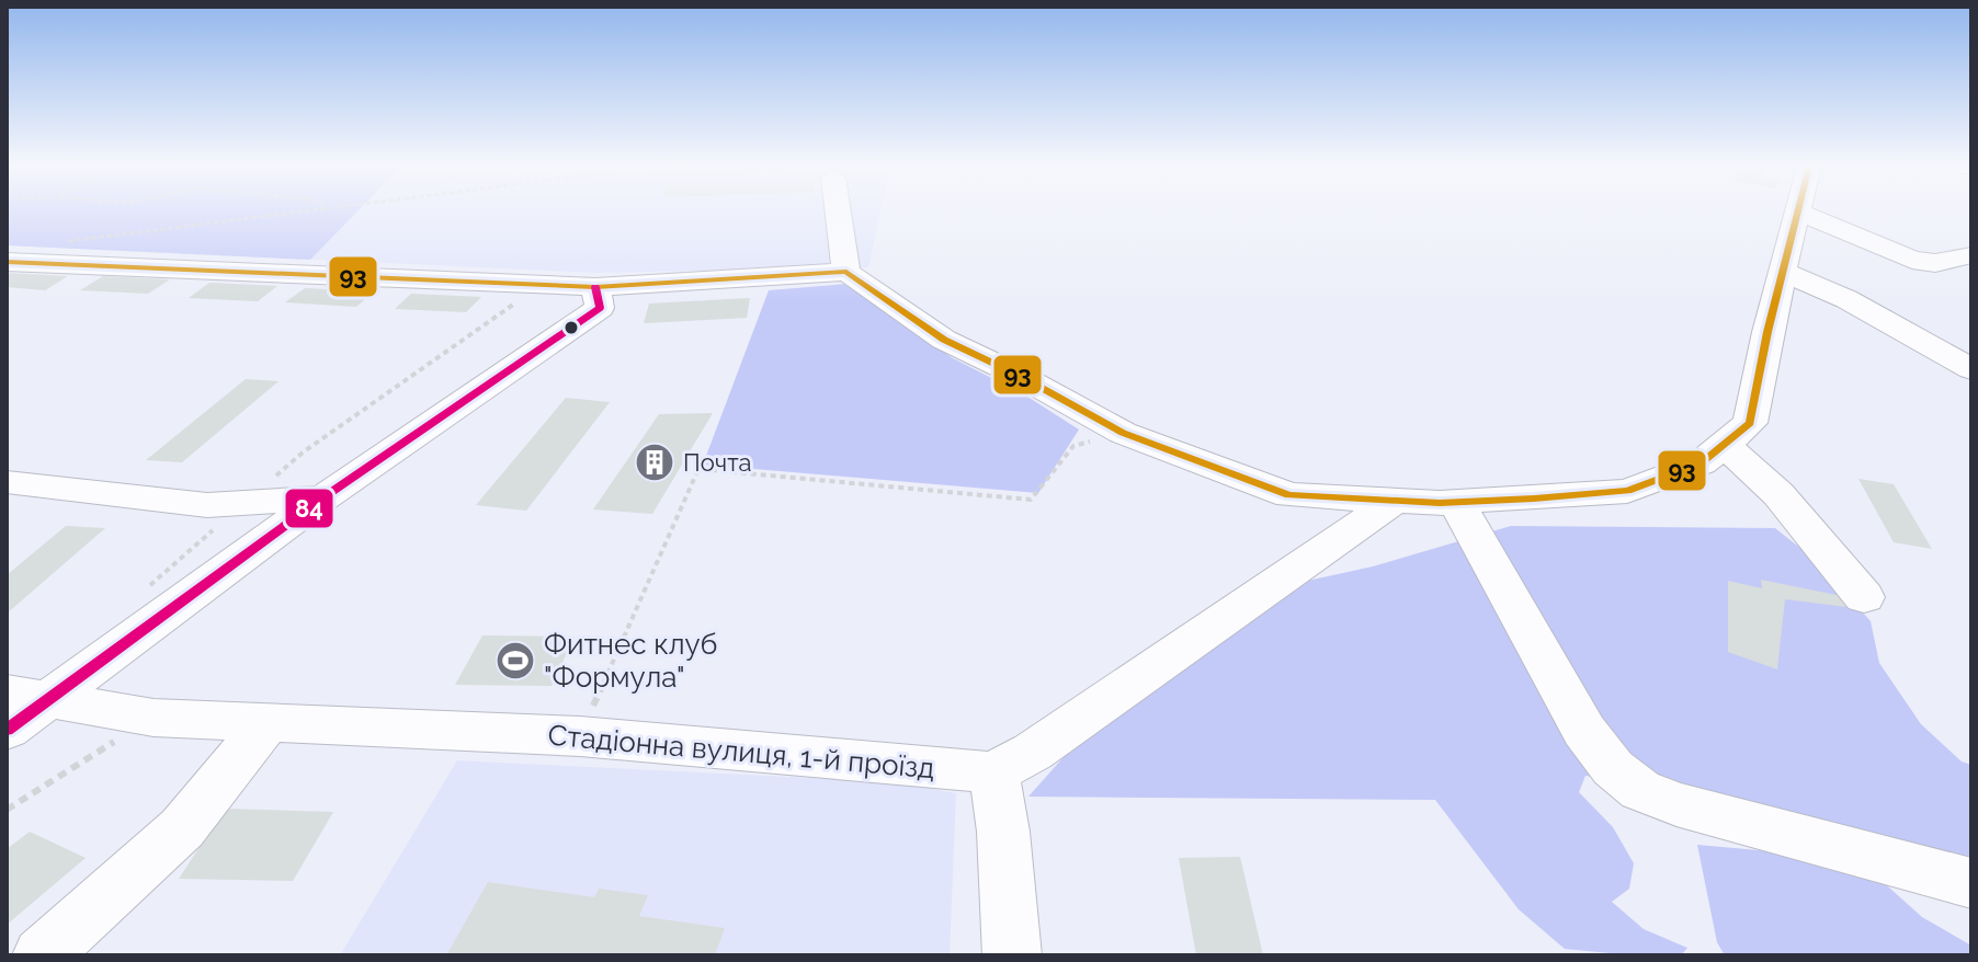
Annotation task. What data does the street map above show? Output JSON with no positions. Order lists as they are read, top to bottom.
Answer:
{
  "streets": {
    "street": ["Стадіонна вулиця, 1-й проїзд"]
  },
  "places": {
    "building": ["Почта"],
    "sports": ["Фитнес клуб \"Формула\""]
  },
  "lines": ["transit line 93", "transit line 84"]
}
